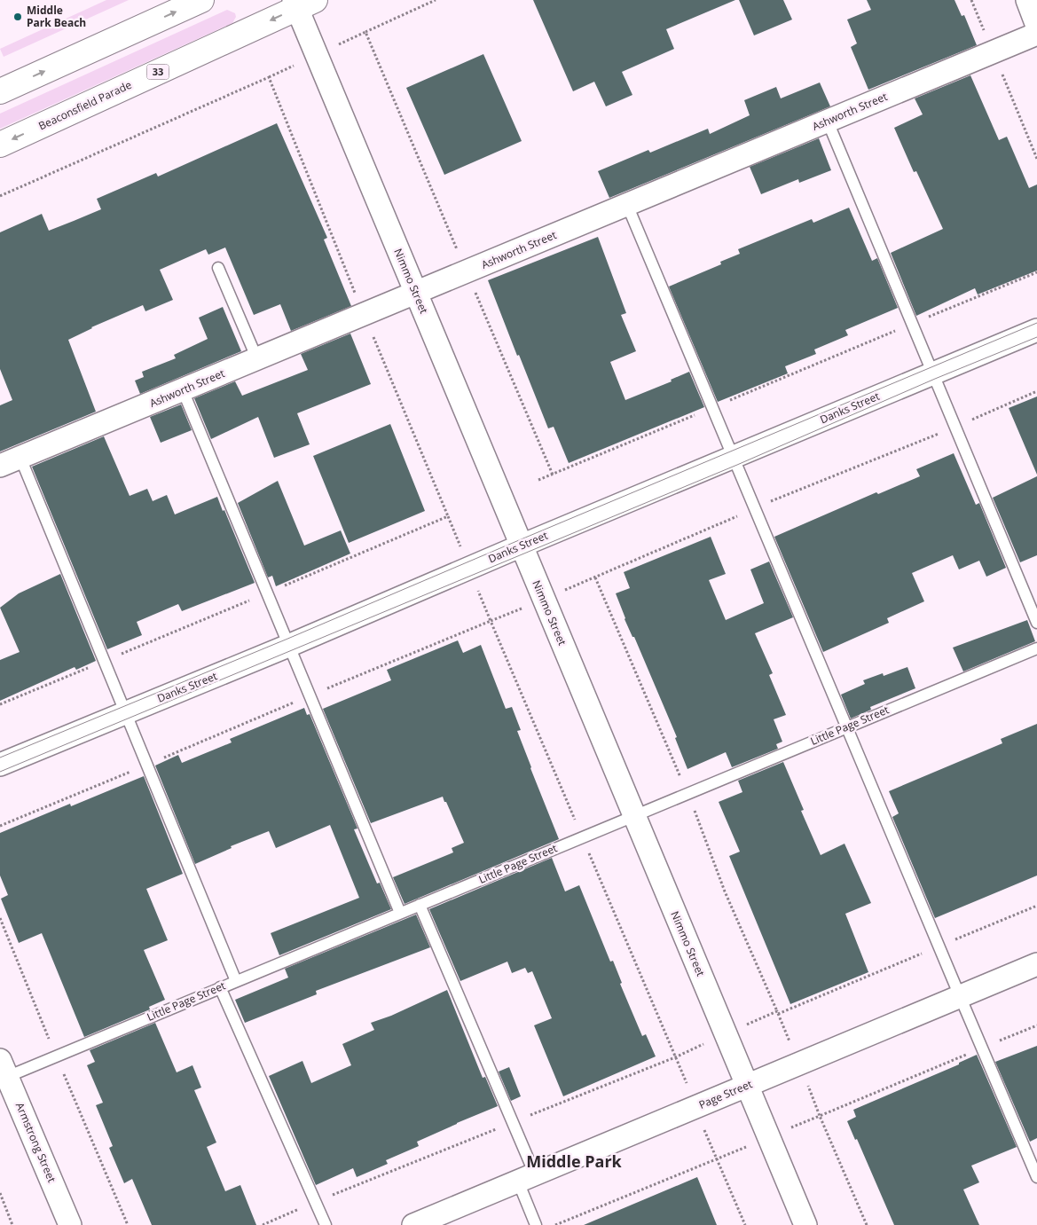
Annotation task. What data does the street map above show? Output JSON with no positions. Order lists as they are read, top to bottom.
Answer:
{
  "streets": {
    "main road": ["33", "Beaconsfield Parade"],
    "street": [
      "Ashworth Street",
      "Nimmo Street",
      "Danks Street",
      "Page Street",
      "Armstrong Street"
    ],
    "lane": ["Little Page Street"]
  },
  "crossings": [
    ["Beaconsfield Parade", "Nimmo Street"],
    ["Ashworth Street", "Nimmo Street"],
    ["Nimmo Street", "Danks Street"],
    ["Nimmo Street", "Little Page Street"],
    ["Nimmo Street", "Page Street"],
    ["Little Page Street", "Armstrong Street"]
  ],
  "districts": ["Middle Park"],
  "places": ["Middle Park Beach"]
}
